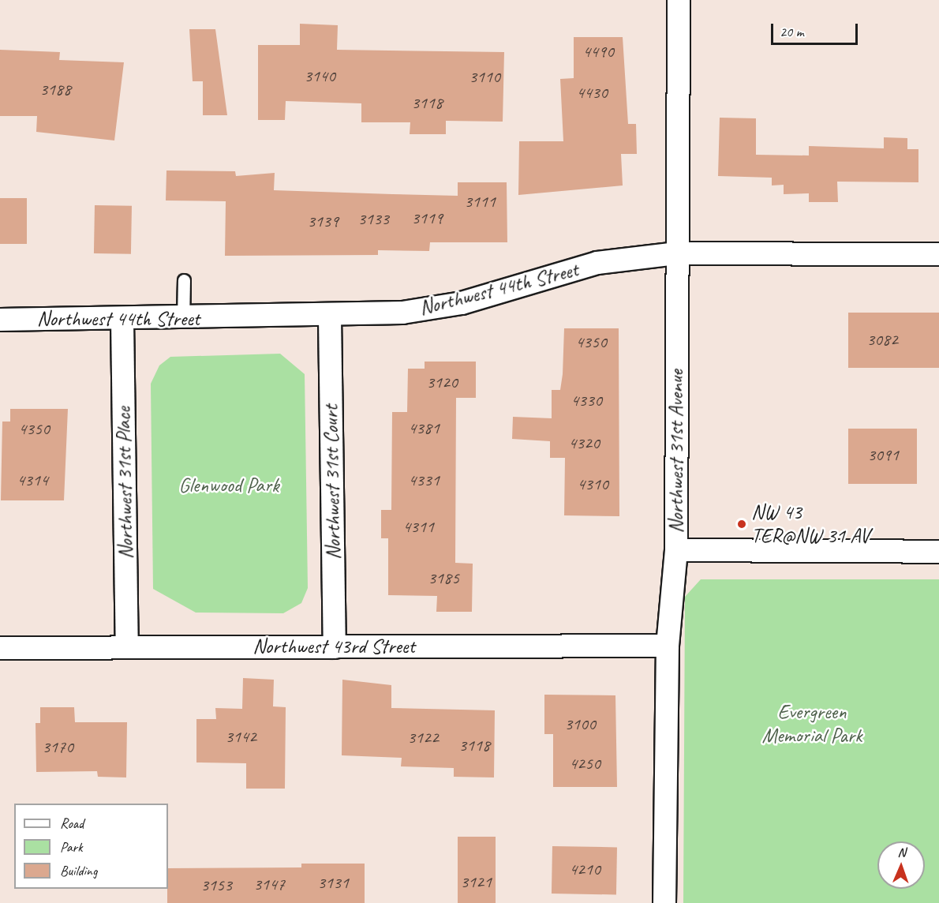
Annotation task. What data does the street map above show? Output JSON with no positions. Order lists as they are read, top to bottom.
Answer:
{
  "streets": {
    "street": [
      "Northwest 44th Street",
      "Northwest 31st Avenue",
      "Northwest 31st Court",
      "Northwest 31st Place",
      "Northwest 43rd Street"
    ]
  },
  "crossings": [
    ["Northwest 44th Street", "Northwest 31st Avenue"],
    ["Northwest 44th Street", "Northwest 31st Court"],
    ["Northwest 44th Street", "Northwest 31st Place"],
    ["Northwest 31st Avenue", "Northwest 43rd Street"],
    ["Northwest 31st Court", "Northwest 43rd Street"],
    ["Northwest 31st Place", "Northwest 43rd Street"]
  ],
  "parks": ["Glenwood Park", "Evergreen Memorial Park"],
  "places": ["NW 43 TER@NW 31 AV"],
  "house_numbers": [
    "4490",
    "3140",
    "3110",
    "3188",
    "4430",
    "3118",
    "3111",
    "3119",
    "3133",
    "3139",
    "3082",
    "4350",
    "3120",
    "4330",
    "4381",
    "4350",
    "4320",
    "3091",
    "4314",
    "4331",
    "4310",
    "4311",
    "3185",
    "3100",
    "3142",
    "3122",
    "3118",
    "3170",
    "4250",
    "4210",
    "3121",
    "3131",
    "3147",
    "3153"
  ],
  "legend": ["Road", "Park", "Building"],
  "scale_bar": "20 m",
  "north": "top"
}
